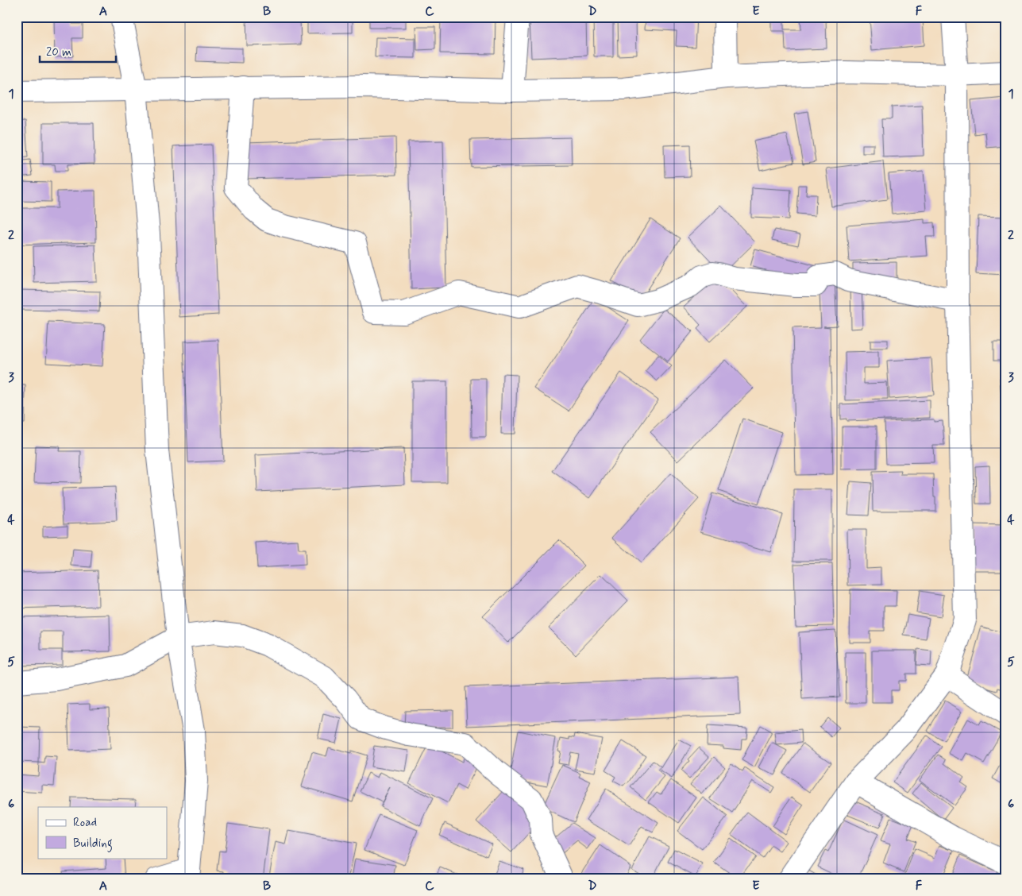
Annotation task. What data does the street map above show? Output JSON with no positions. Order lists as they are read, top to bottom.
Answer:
{
  "legend": ["Road", "Building"],
  "scale_bar": "20 m",
  "grid": {
    "columns": [
      "A",
      "B",
      "C",
      "D",
      "E",
      "F"
    ],
    "rows": [
      "1",
      "2",
      "3",
      "4",
      "5",
      "6"
    ]
  }
}
